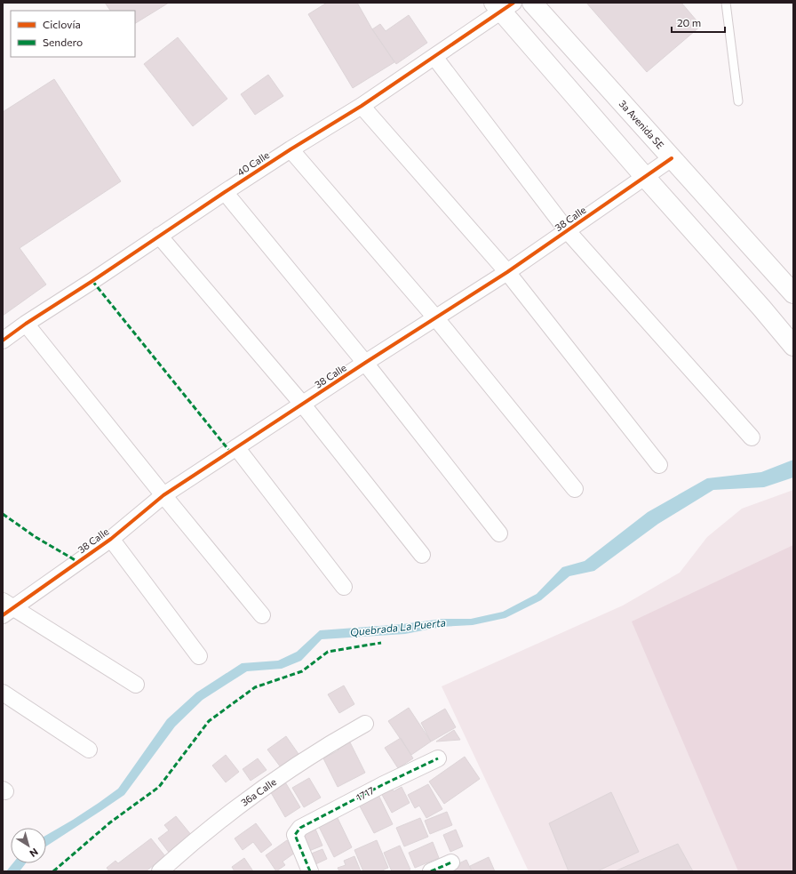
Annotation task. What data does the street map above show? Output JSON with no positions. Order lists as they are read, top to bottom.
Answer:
{
  "streets": {
    "street": [
      "3a Avenida SE",
      "40 Calle",
      "38 Calle",
      "36a Calle",
      "1717"
    ]
  },
  "crossings": [
    ["3a Avenida SE", "38 Calle"]
  ],
  "water": ["Quebrada La Puerta"],
  "legend": ["Ciclovía", "Sendero"],
  "scale_bar": "20 m",
  "north": "bottom right"
}
